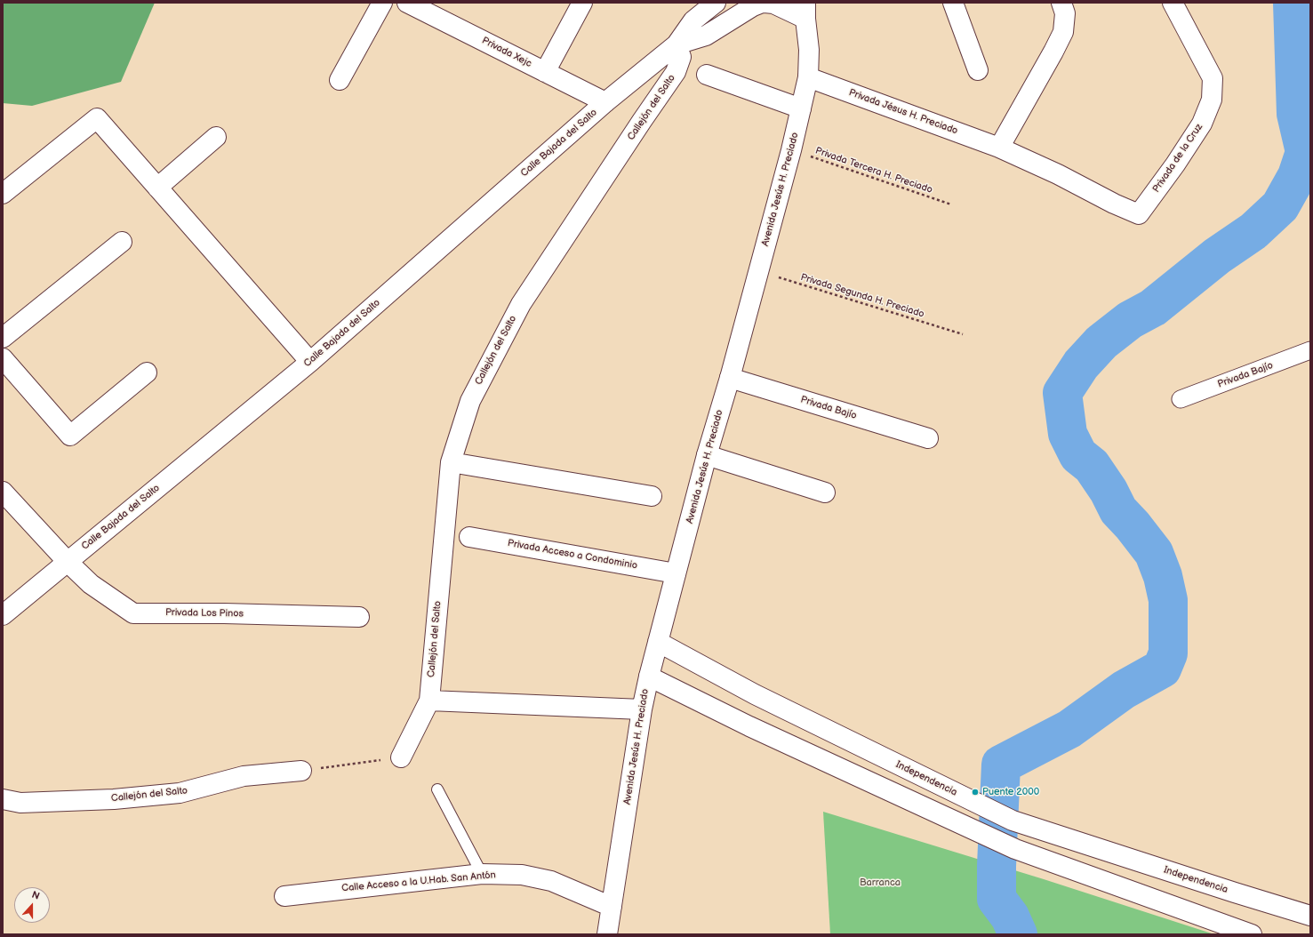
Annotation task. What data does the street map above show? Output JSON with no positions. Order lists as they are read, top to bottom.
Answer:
{
  "streets": {
    "street": [
      "Privada Xejc",
      "Callejón del Salto",
      "Privada Jésus H. Preciado",
      "Calle Bajada del Salto",
      "Privada de la Cruz",
      "Avenida Jesús H. Preciado",
      "Privada Bajío",
      "Privada Acceso a Condominio",
      "Privada Los Pinos",
      "Independencia",
      "Calle Acceso a la U.Hab. San Antón"
    ],
    "path": ["Privada Tercera H. Preciado", "Privada Segunda H. Preciado"]
  },
  "crossings": [
    ["Privada Xejc", "Calle Bajada del Salto"],
    ["Callejón del Salto", "Calle Bajada del Salto"],
    ["Privada Jésus H. Preciado", "Privada de la Cruz"],
    ["Privada Jésus H. Preciado", "Avenida Jesús H. Preciado"],
    ["Calle Bajada del Salto", "Avenida Jesús H. Preciado"],
    ["Calle Bajada del Salto", "Privada Los Pinos"],
    ["Privada Tercera H. Preciado", "Avenida Jesús H. Preciado"],
    ["Avenida Jesús H. Preciado", "Privada Segunda H. Preciado"],
    ["Avenida Jesús H. Preciado", "Privada Bajío"],
    ["Avenida Jesús H. Preciado", "Privada Acceso a Condominio"],
    ["Avenida Jesús H. Preciado", "Independencia"],
    ["Avenida Jesús H. Preciado", "Calle Acceso a la U.Hab. San Antón"]
  ],
  "parks": ["Barranca"],
  "places": ["Puente 2000"],
  "north": "top"
}
